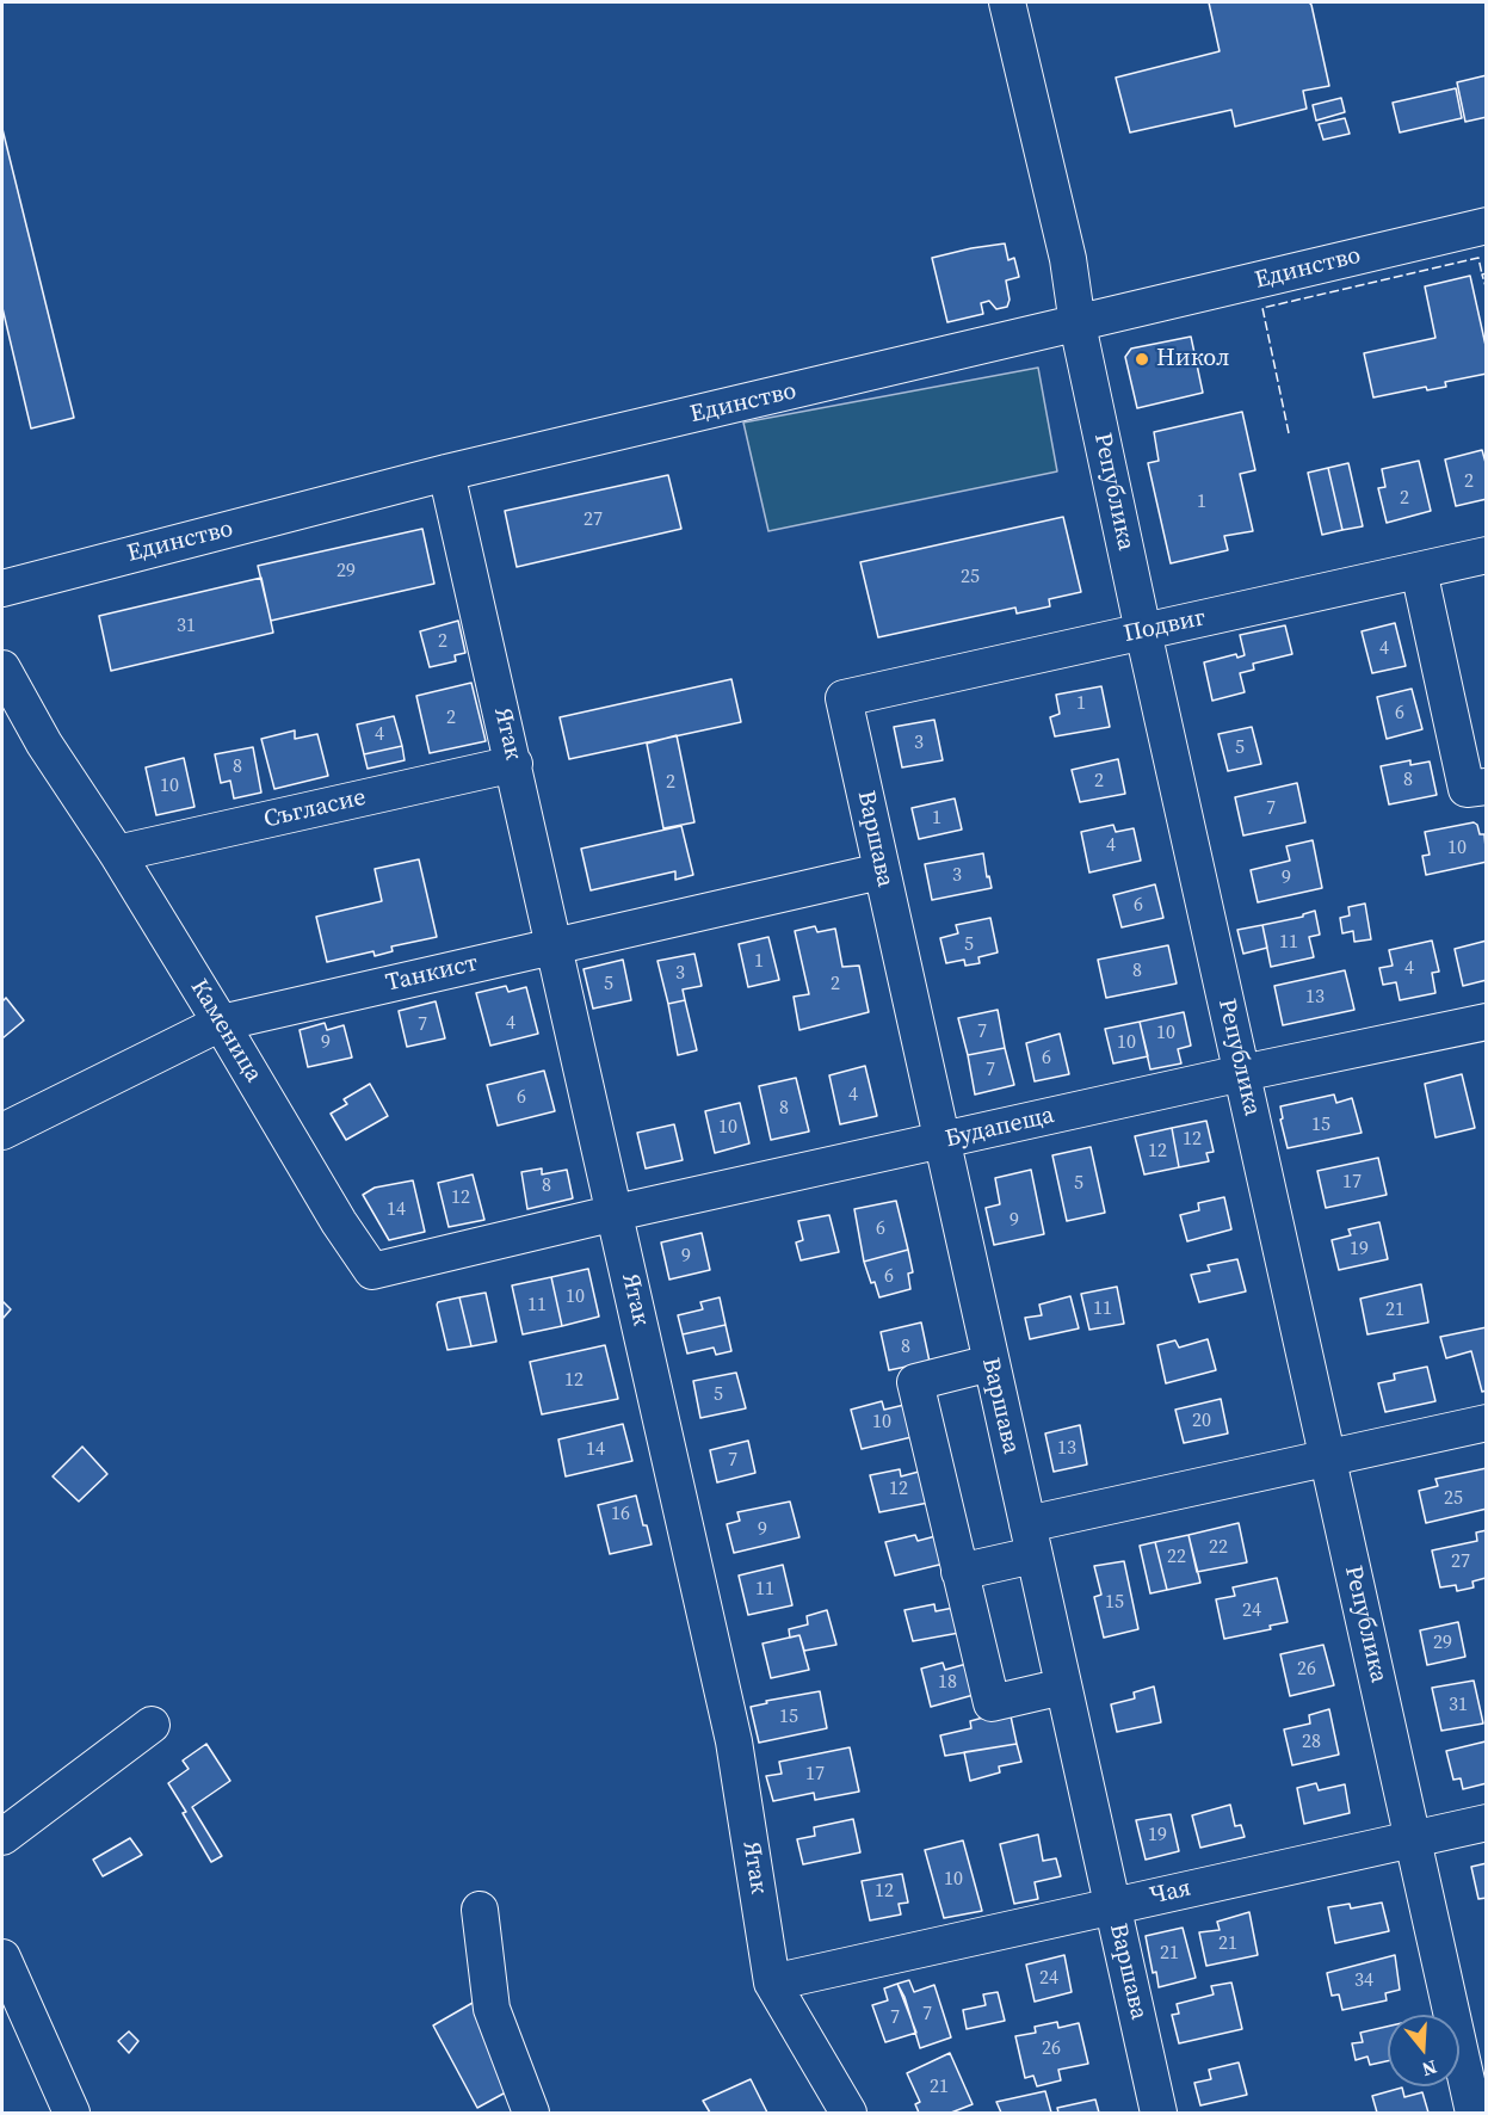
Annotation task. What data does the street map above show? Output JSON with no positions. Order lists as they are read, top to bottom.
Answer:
{
  "streets": {
    "street": [
      "Единство",
      "Република",
      "Подвиг",
      "Ятак",
      "Съгласие",
      "Варшава",
      "Танкист",
      "Каменица",
      "Будапеща",
      "Чая"
    ]
  },
  "crossings": [
    ["Единство", "Република"],
    ["Единство", "Ятак"],
    ["Република", "Подвиг"],
    ["Република", "Будапеща"],
    ["Република", "Чая"],
    ["Подвиг", "Варшава"],
    ["Ятак", "Съгласие"],
    ["Ятак", "Танкист"],
    ["Ятак", "Будапеща"],
    ["Ятак", "Чая"],
    ["Съгласие", "Каменица"],
    ["Варшава", "Танкист"],
    ["Варшава", "Будапеща"],
    ["Варшава", "Чая"],
    ["Танкист", "Каменица"],
    ["Каменица", "Будапеща"]
  ],
  "places": ["Никол"],
  "house_numbers": [
    "2",
    "2",
    "1",
    "27",
    "29",
    "25",
    "31",
    "2",
    "4",
    "1",
    "6",
    "2",
    "4",
    "3",
    "5",
    "8",
    "8",
    "2",
    "2",
    "10",
    "7",
    "1",
    "4",
    "10",
    "3",
    "9",
    "6",
    "11",
    "5",
    "1",
    "4",
    "8",
    "3",
    "5",
    "2",
    "13",
    "4",
    "7",
    "7",
    "10",
    "9",
    "10",
    "6",
    "7",
    "4",
    "6",
    "8",
    "15",
    "10",
    "12",
    "12",
    "17",
    "5",
    "8",
    "12",
    "14",
    "9",
    "6",
    "19",
    "9",
    "6",
    "10",
    "11",
    "11",
    "21",
    "8",
    "12",
    "5",
    "20",
    "10",
    "13",
    "14",
    "7",
    "12",
    "25",
    "16",
    "9",
    "22",
    "22",
    "27",
    "11",
    "15",
    "24",
    "29",
    "26",
    "18",
    "31",
    "15",
    "28",
    "17",
    "19",
    "10",
    "12",
    "21",
    "21",
    "24",
    "34",
    "7",
    "7",
    "26",
    "21"
  ],
  "north": "bottom"
}
